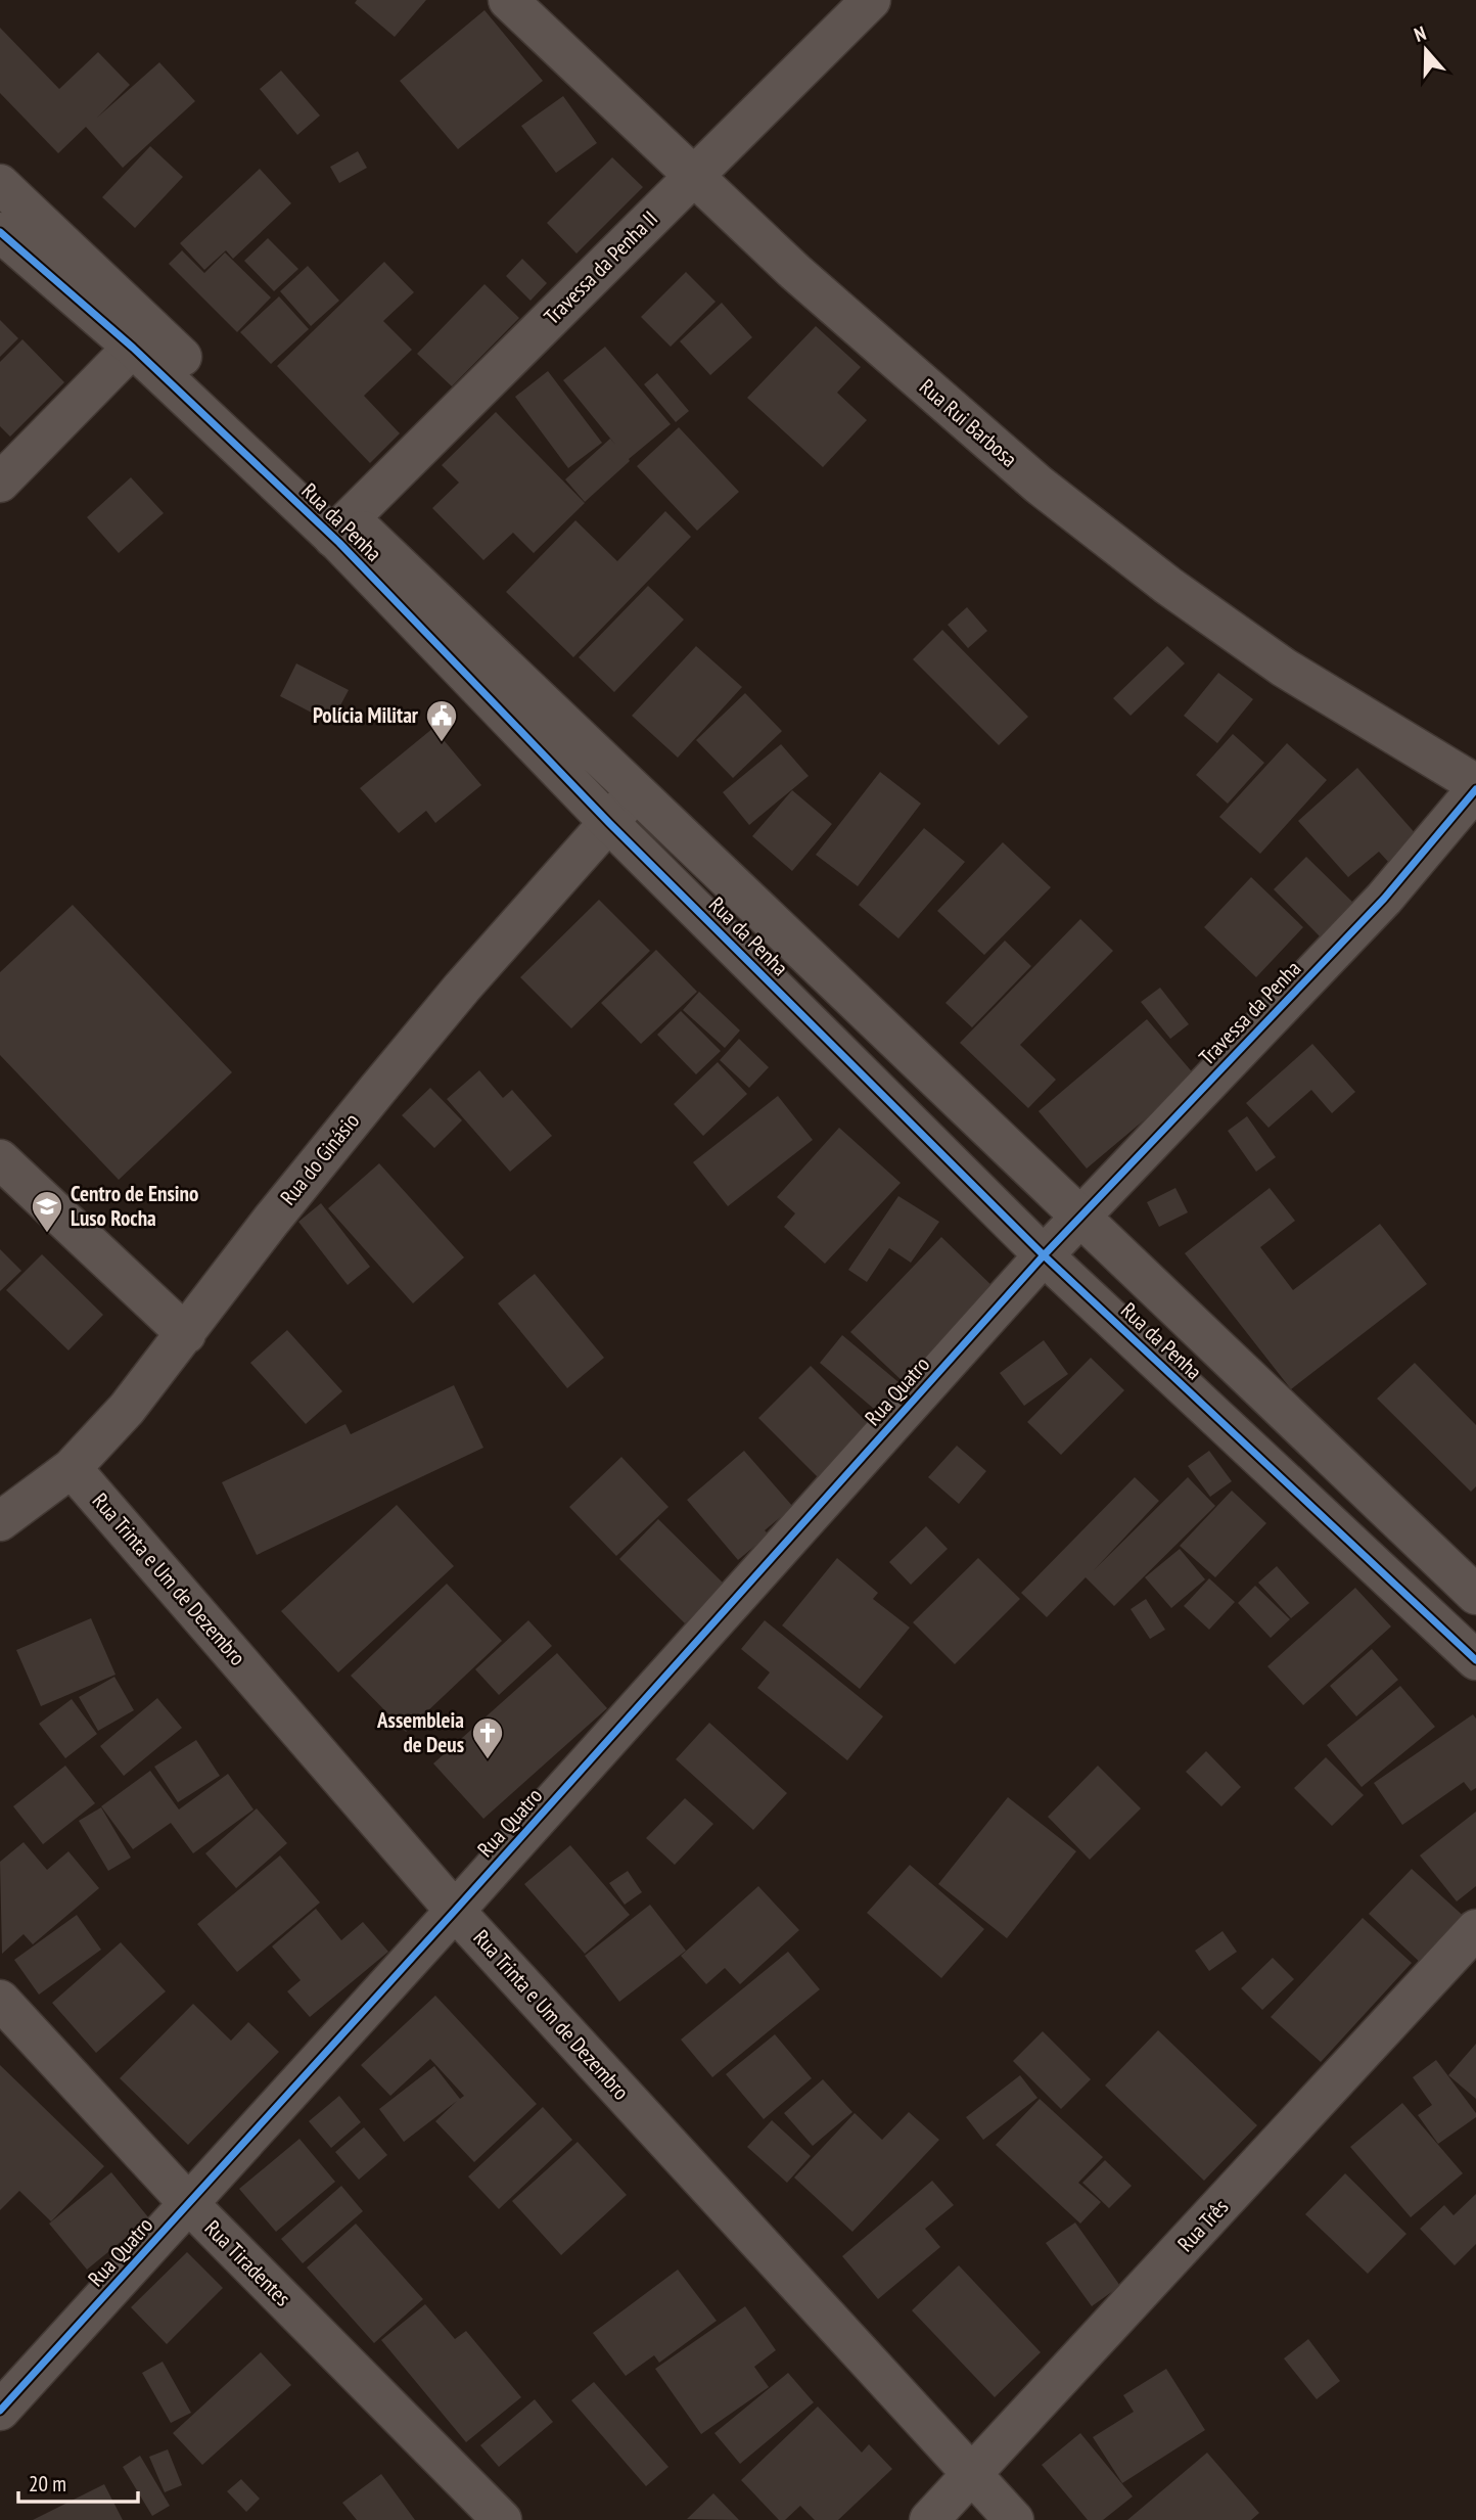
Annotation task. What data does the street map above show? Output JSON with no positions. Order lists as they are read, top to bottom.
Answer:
{
  "streets": {
    "street": [
      "Travessa da Penha II",
      "Rua Rui Barbosa",
      "Rua da Penha",
      "Travessa da Penha",
      "Rua do Ginásio",
      "Rua Quatro",
      "Rua Trinta e Um de Dezembro",
      "Rua Três",
      "Rua Tiradentes"
    ]
  },
  "crossings": [
    ["Travessa da Penha II", "Rua Rui Barbosa"],
    ["Travessa da Penha II", "Rua da Penha"],
    ["Rua da Penha", "Travessa da Penha"],
    ["Rua da Penha", "Rua do Ginásio"],
    ["Rua da Penha", "Rua Quatro"],
    ["Travessa da Penha", "Rua Quatro"],
    ["Rua do Ginásio", "Rua Trinta e Um de Dezembro"],
    ["Rua Quatro", "Rua Trinta e Um de Dezembro"],
    ["Rua Quatro", "Rua Tiradentes"],
    ["Rua Trinta e Um de Dezembro", "Rua Três"]
  ],
  "places": {
    "public building": ["Polícia Militar"],
    "school or university": ["Centro de Ensino Luso Rocha"],
    "church": ["Assembleia de Deus"]
  },
  "scale_bar": "20 m",
  "north": "top"
}
